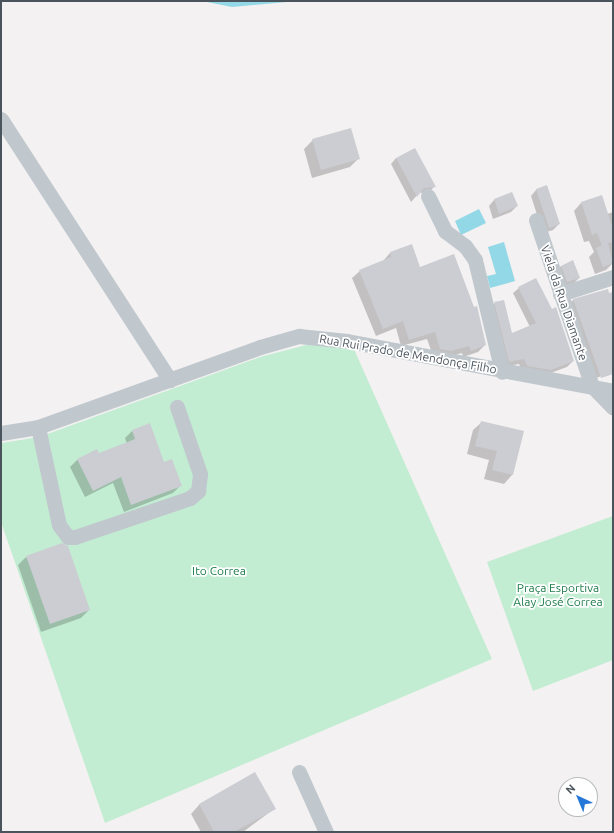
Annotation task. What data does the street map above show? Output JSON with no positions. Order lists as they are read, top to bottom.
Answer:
{
  "streets": {
    "street": ["Viela da Rua Diamante", "Rua Rui Prado de Mendonça Filho"]
  },
  "crossings": [
    ["Viela da Rua Diamante", "Rua Rui Prado de Mendonça Filho"]
  ],
  "parks": ["Ito Correa", "Praça Esportiva Alay José Correa"],
  "north": "top left"
}
